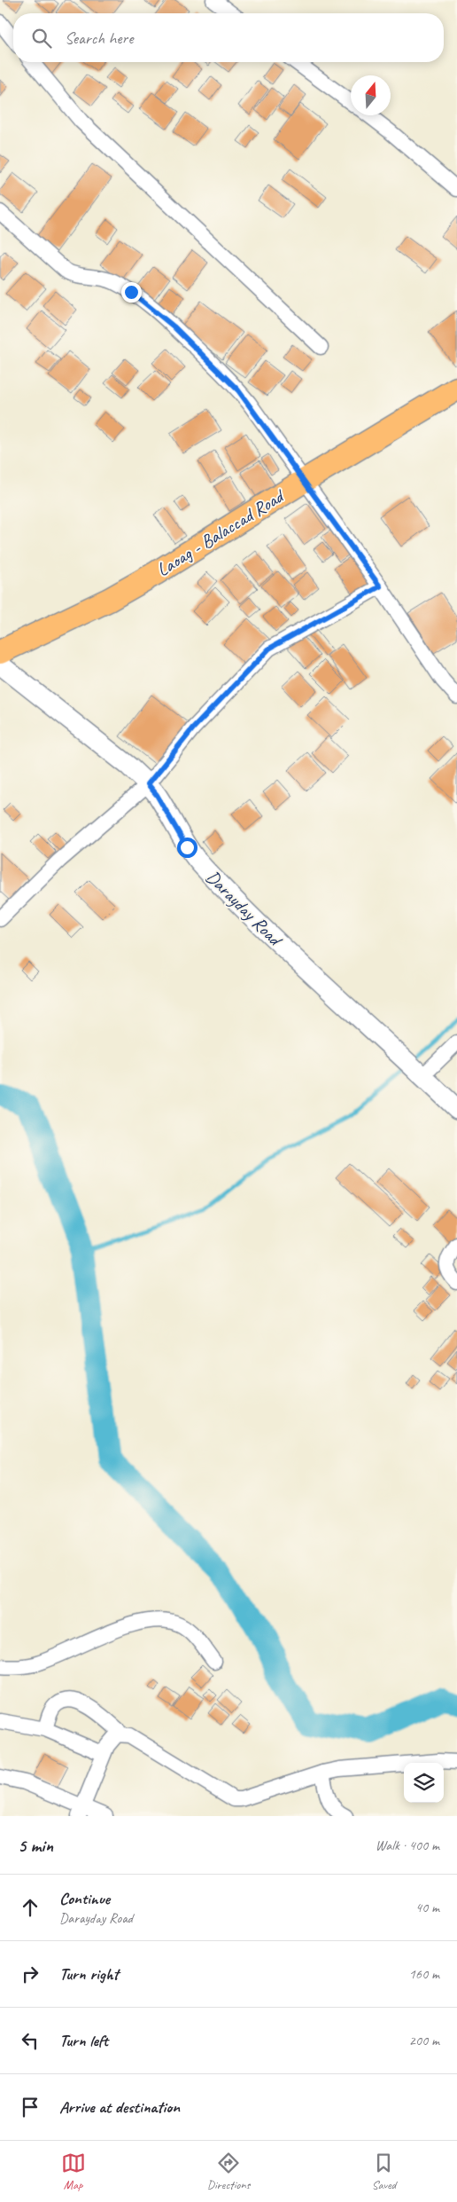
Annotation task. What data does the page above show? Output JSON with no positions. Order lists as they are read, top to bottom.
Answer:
{
  "streets": {
    "main road": ["Laoag - Balaccad Road"],
    "street": ["Darayday Road"]
  },
  "north": "top",
  "page": {
    "search": "Search here",
    "heading": ["5 min", "Walk · 400 m"],
    "list": [
      ["Continue", "Darayday Road", "40 m"],
      ["Turn right", "160 m"],
      ["Turn left", "200 m"],
      "Arrive at destination"
    ],
    "nav": ["Map", "Directions", "Saved"]
  }
}
